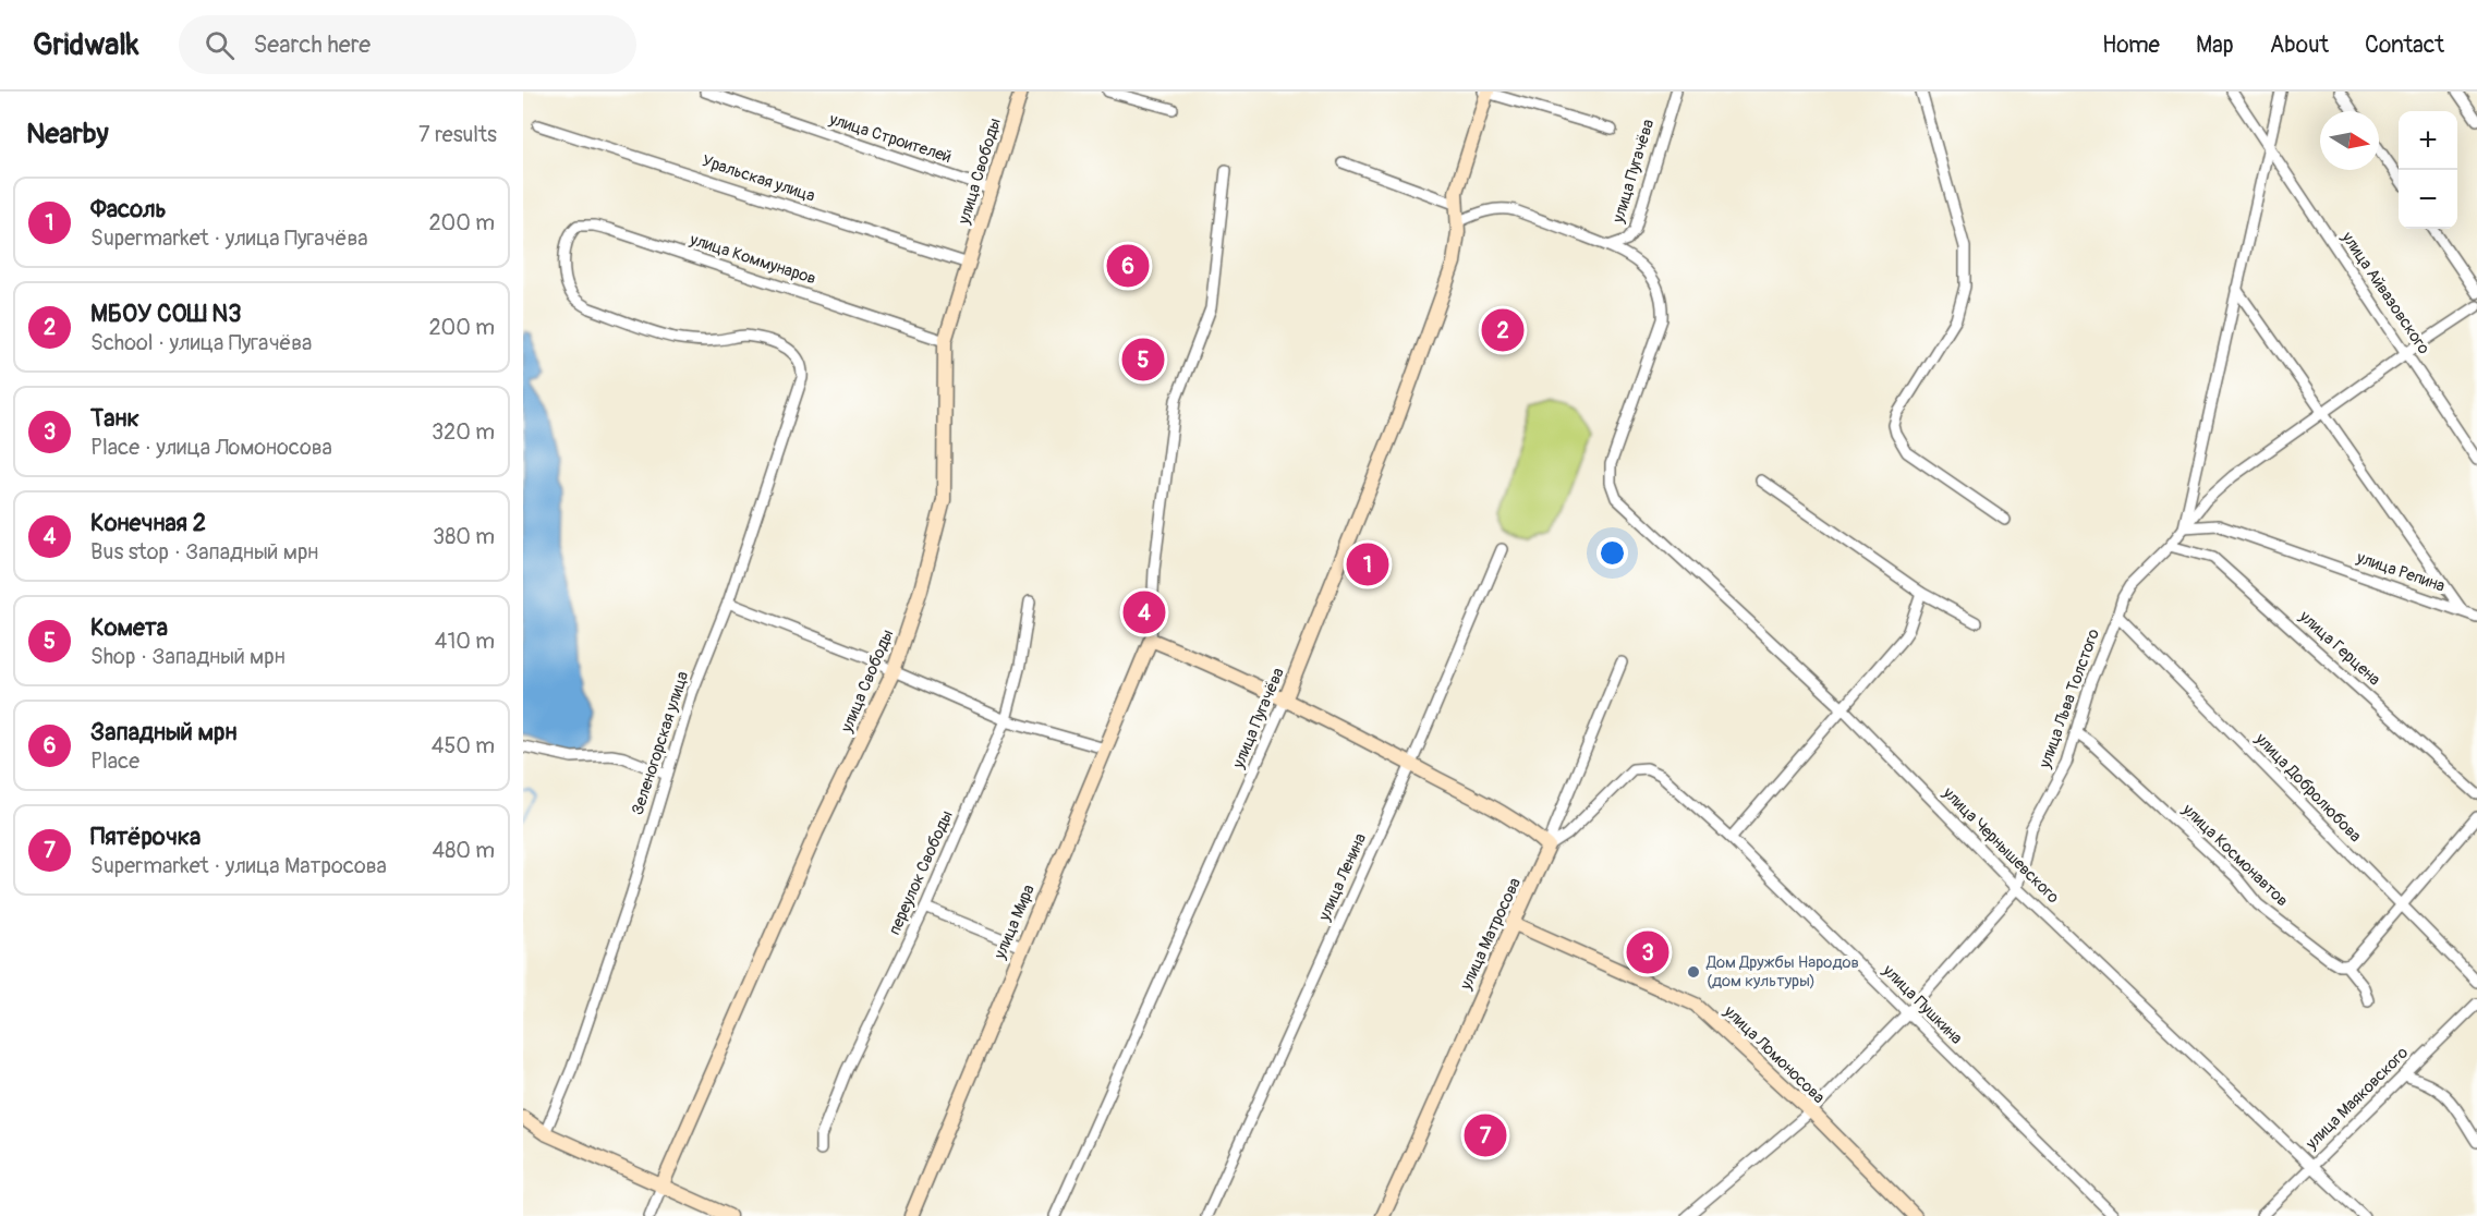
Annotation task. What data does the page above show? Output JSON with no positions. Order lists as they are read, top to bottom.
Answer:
{
  "streets": {
    "street": [
      "улица Строителей",
      "улица Свободы",
      "улица Пугачёва",
      "Уральская улица",
      "улица Коммунаров",
      "улица Айвазовского",
      "улица Репина",
      "улица Герцена",
      "улица Льва Толстого",
      "Зеленогорская улица",
      "улица Добролюбова",
      "улица Чернышевского",
      "улица Космонавтов",
      "переулок Свободы",
      "улица Ленина",
      "улица Мира",
      "улица Матросова",
      "улица Пушкина",
      "улица Ломоносова",
      "улица Маяковского"
    ]
  },
  "crossings": [
    ["улица Строителей", "улица Свободы"],
    ["улица Свободы", "Уральская улица"],
    ["улица Свободы", "улица Коммунаров"],
    ["улица Пугачёва", "улица Чернышевского"],
    ["улица Коммунаров", "Зеленогорская улица"],
    ["улица Айвазовского", "улица Льва Толстого"],
    ["улица Репина", "улица Льва Толстого"],
    ["улица Герцена", "улица Льва Толстого"],
    ["улица Льва Толстого", "улица Добролюбова"],
    ["улица Льва Толстого", "улица Чернышевского"],
    ["улица Льва Толстого", "улица Космонавтов"],
    ["улица Льва Толстого", "улица Пушкина"],
    ["улица Льва Толстого", "улица Ломоносова"],
    ["улица Чернышевского", "улица Маяковского"],
    ["улица Матросова", "улица Пушкина"],
    ["улица Матросова", "улица Ломоносова"]
  ],
  "places": ["Дом Дружбы Народов (дом культуры)"],
  "north": "right",
  "page": {
    "header": "Gridwalk",
    "search": "Search here",
    "nav": [
      "Home",
      "Map",
      "About",
      "Contact"
    ],
    "heading": ["Nearby", "7 results"],
    "map_buttons": ["+", "−"],
    "list": [
      {
        "mark": "1",
        "name": "Фасоль",
        "note": "Supermarket · улица Пугачёва",
        "value": "200 m"
      },
      {
        "mark": "2",
        "name": "МБОУ СОШ N3",
        "note": "School · улица Пугачёва",
        "value": "200 m"
      },
      {
        "mark": "3",
        "name": "Танк",
        "note": "Place · улица Ломоносова",
        "value": "320 m"
      },
      {
        "mark": "4",
        "name": "Конечная 2",
        "note": "Bus stop · Западный мрн",
        "value": "380 m"
      },
      {
        "mark": "5",
        "name": "Комета",
        "note": "Shop · Западный мрн",
        "value": "410 m"
      },
      {
        "mark": "6",
        "name": "Западный мрн",
        "note": "Place",
        "value": "450 m"
      },
      {
        "mark": "7",
        "name": "Пятёрочка",
        "note": "Supermarket · улица Матросова",
        "value": "480 m"
      }
    ],
    "pins": [
      "6",
      "2",
      "5",
      "1",
      "4",
      "3",
      "7"
    ]
  }
}
